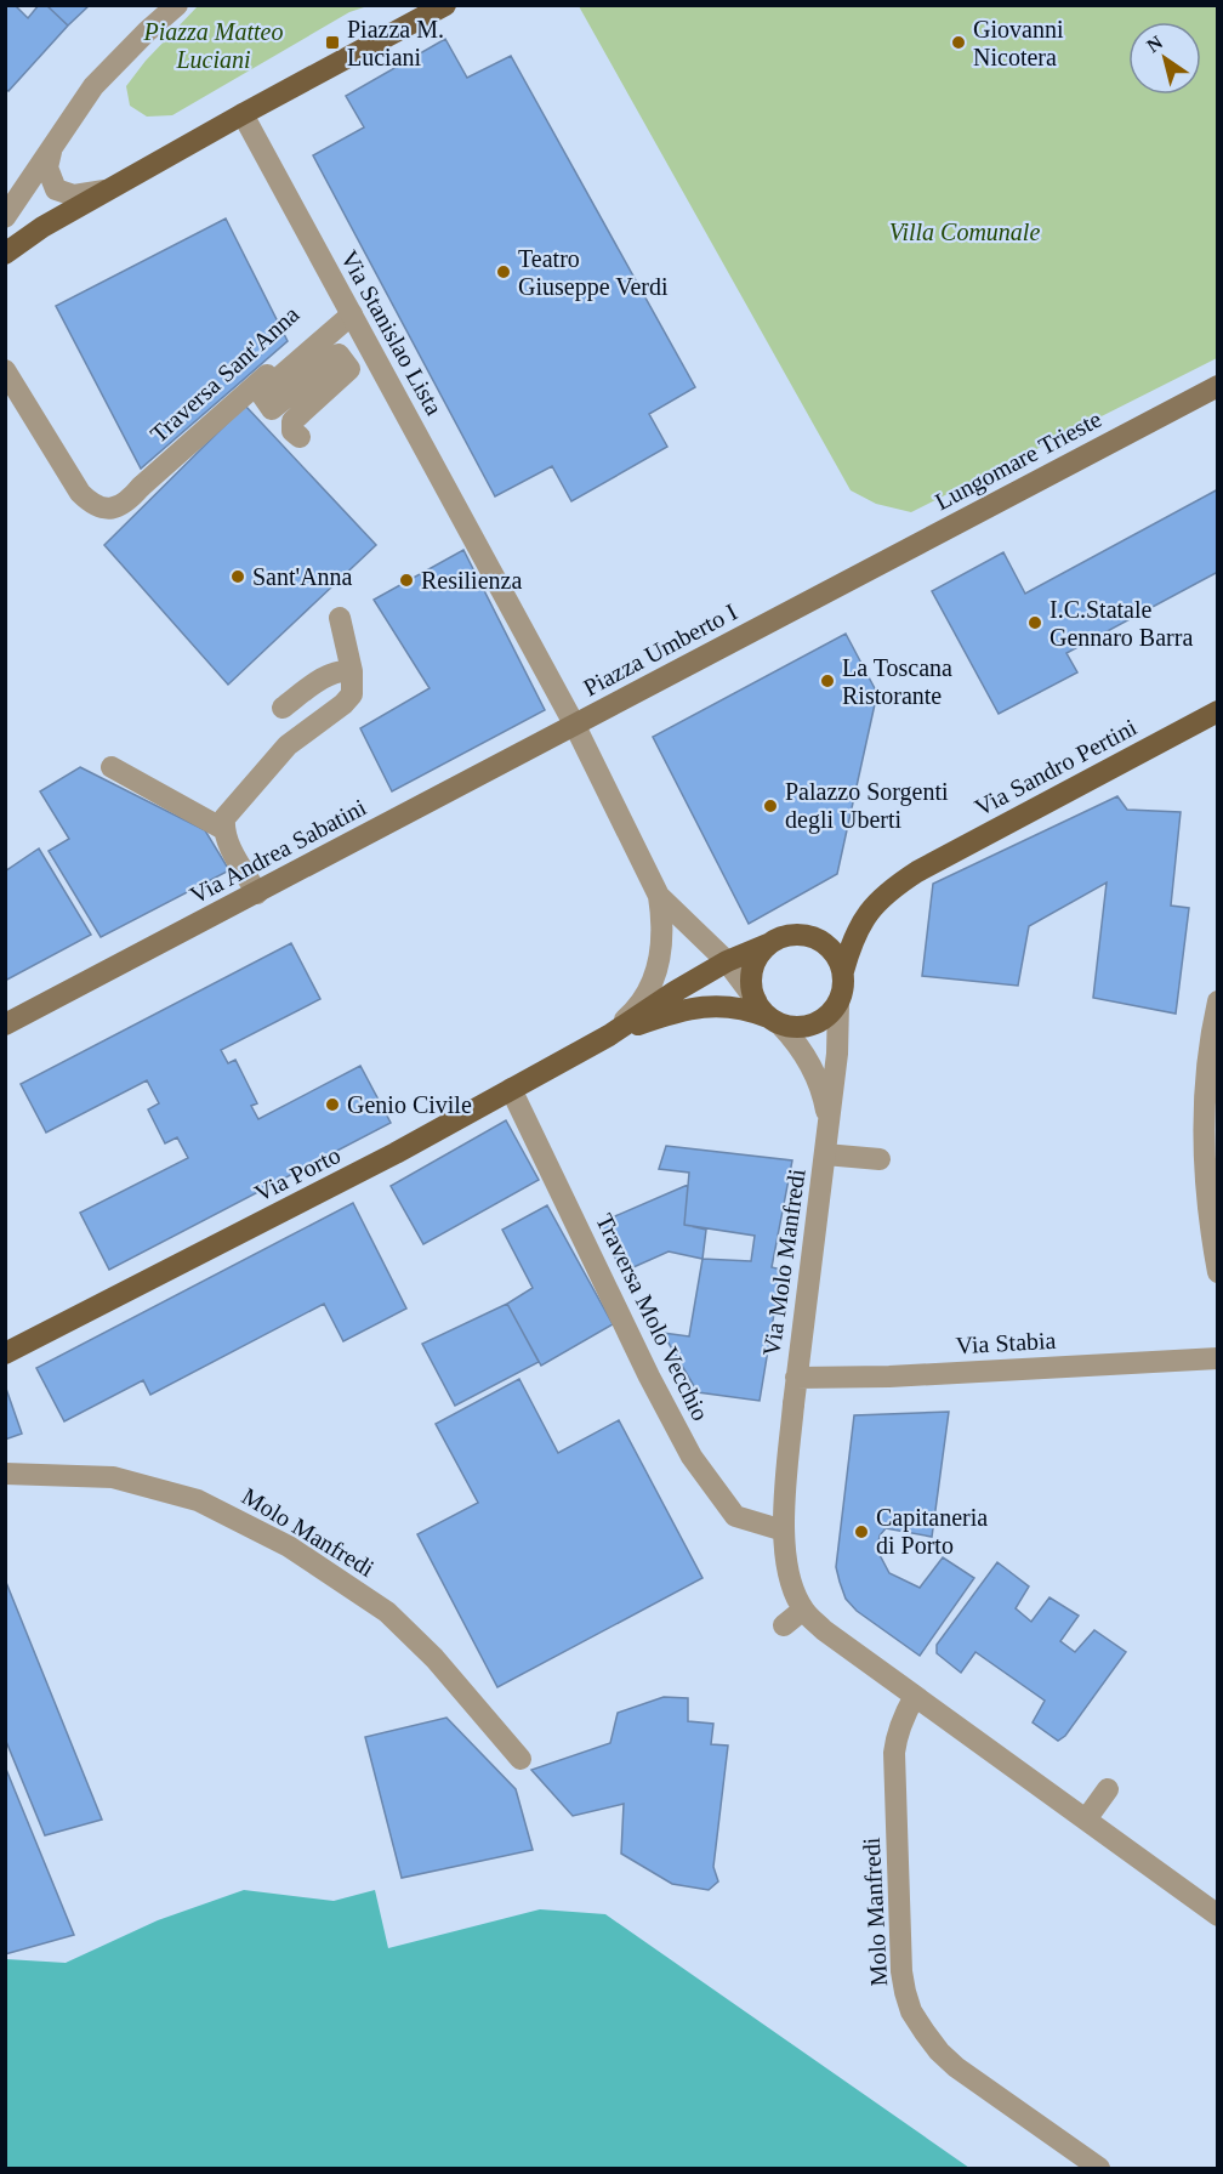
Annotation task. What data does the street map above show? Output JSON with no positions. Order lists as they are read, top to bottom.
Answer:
{
  "streets": {
    "main road": [
      "Lungomare Trieste",
      "Piazza Umberto I",
      "Via Sandro Pertini",
      "Via Andrea Sabatini",
      "Via Porto"
    ],
    "street": [
      "Via Stanislao Lista",
      "Traversa Sant'Anna",
      "Via Molo Manfredi",
      "Traversa Molo Vecchio",
      "Via Stabia",
      "Molo Manfredi"
    ]
  },
  "crossings": [
    ["Via Stanislao Lista", "Traversa Sant'Anna"],
    ["Via Stanislao Lista", "Piazza Umberto I"],
    ["Lungomare Trieste", "Piazza Umberto I"],
    ["Piazza Umberto I", "Via Andrea Sabatini"],
    ["Via Sandro Pertini", "Via Porto"],
    ["Via Sandro Pertini", "Via Molo Manfredi"],
    ["Via Porto", "Via Molo Manfredi"],
    ["Via Porto", "Traversa Molo Vecchio"],
    ["Via Molo Manfredi", "Traversa Molo Vecchio"],
    ["Via Molo Manfredi", "Via Stabia"]
  ],
  "parks": ["Piazza Matteo Luciani", "Villa Comunale"],
  "places": {
    "transit": ["Piazza M. Luciani"],
    "other": [
      "Giovanni Nicotera",
      "Teatro Giuseppe Verdi",
      "Sant'Anna",
      "Resilienza",
      "I.C.Statale Gennaro Barra",
      "La Toscana Ristorante",
      "Palazzo Sorgenti degli Uberti",
      "Genio Civile",
      "Capitaneria di Porto"
    ]
  },
  "north": "top left"
}
